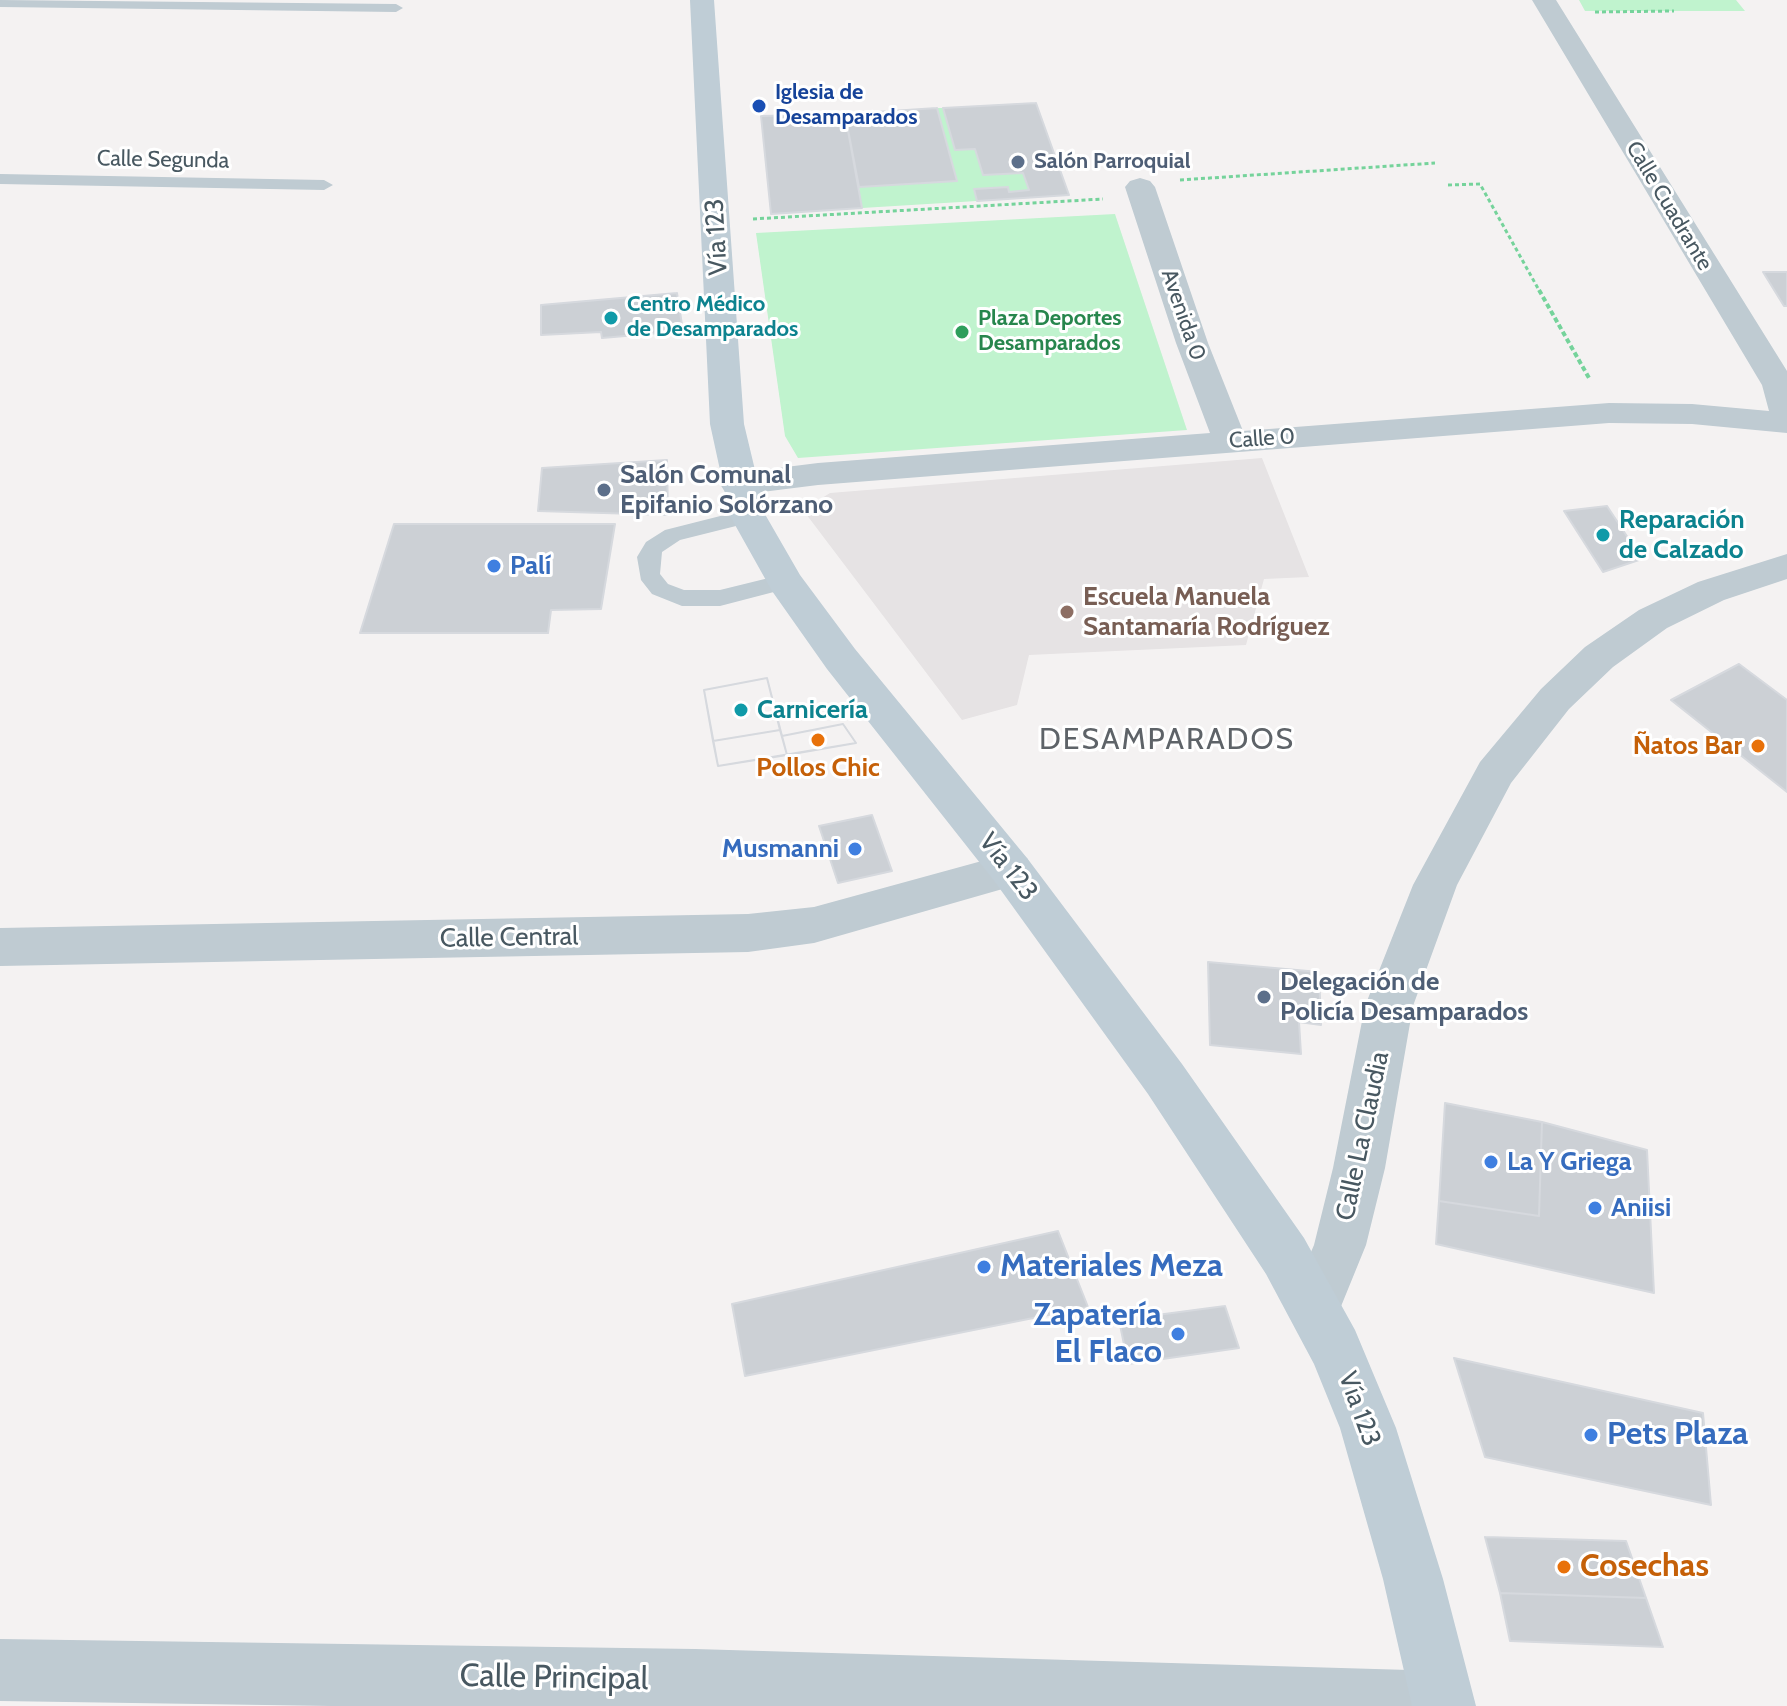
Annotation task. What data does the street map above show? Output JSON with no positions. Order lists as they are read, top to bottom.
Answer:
{
  "streets": {
    "main road": ["Vía 123"],
    "street": [
      "Calle Cuadrante",
      "Avenida 0",
      "Calle 0",
      "Calle Central",
      "Calle La Claudia",
      "Calle Principal"
    ],
    "lane": ["Calle Segunda"]
  },
  "crossings": [
    ["Vía 123", "Calle 0"],
    ["Vía 123", "Calle Central"],
    ["Vía 123", "Calle La Claudia"],
    ["Vía 123", "Calle Principal"],
    ["Avenida 0", "Calle 0"]
  ],
  "districts": ["DESAMPARADOS"],
  "places": [
    "Iglesia de Desamparados",
    "Salón Parroquial",
    "Centro Médico de Desamparados",
    "Plaza Deportes Desamparados",
    "Salón Comunal Epifanio Solórzano",
    "Reparación de Calzado",
    "Palí",
    "Escuela Manuela Santamaría Rodríguez",
    "Carnicería",
    "Pollos Chic",
    "Ñatos Bar",
    "Musmanni",
    "Delegación de Policía Desamparados",
    "La Y Griega",
    "Aniisi",
    "Materiales Meza",
    "Zapatería El Flaco",
    "Pets Plaza",
    "Cosechas"
  ]
}
